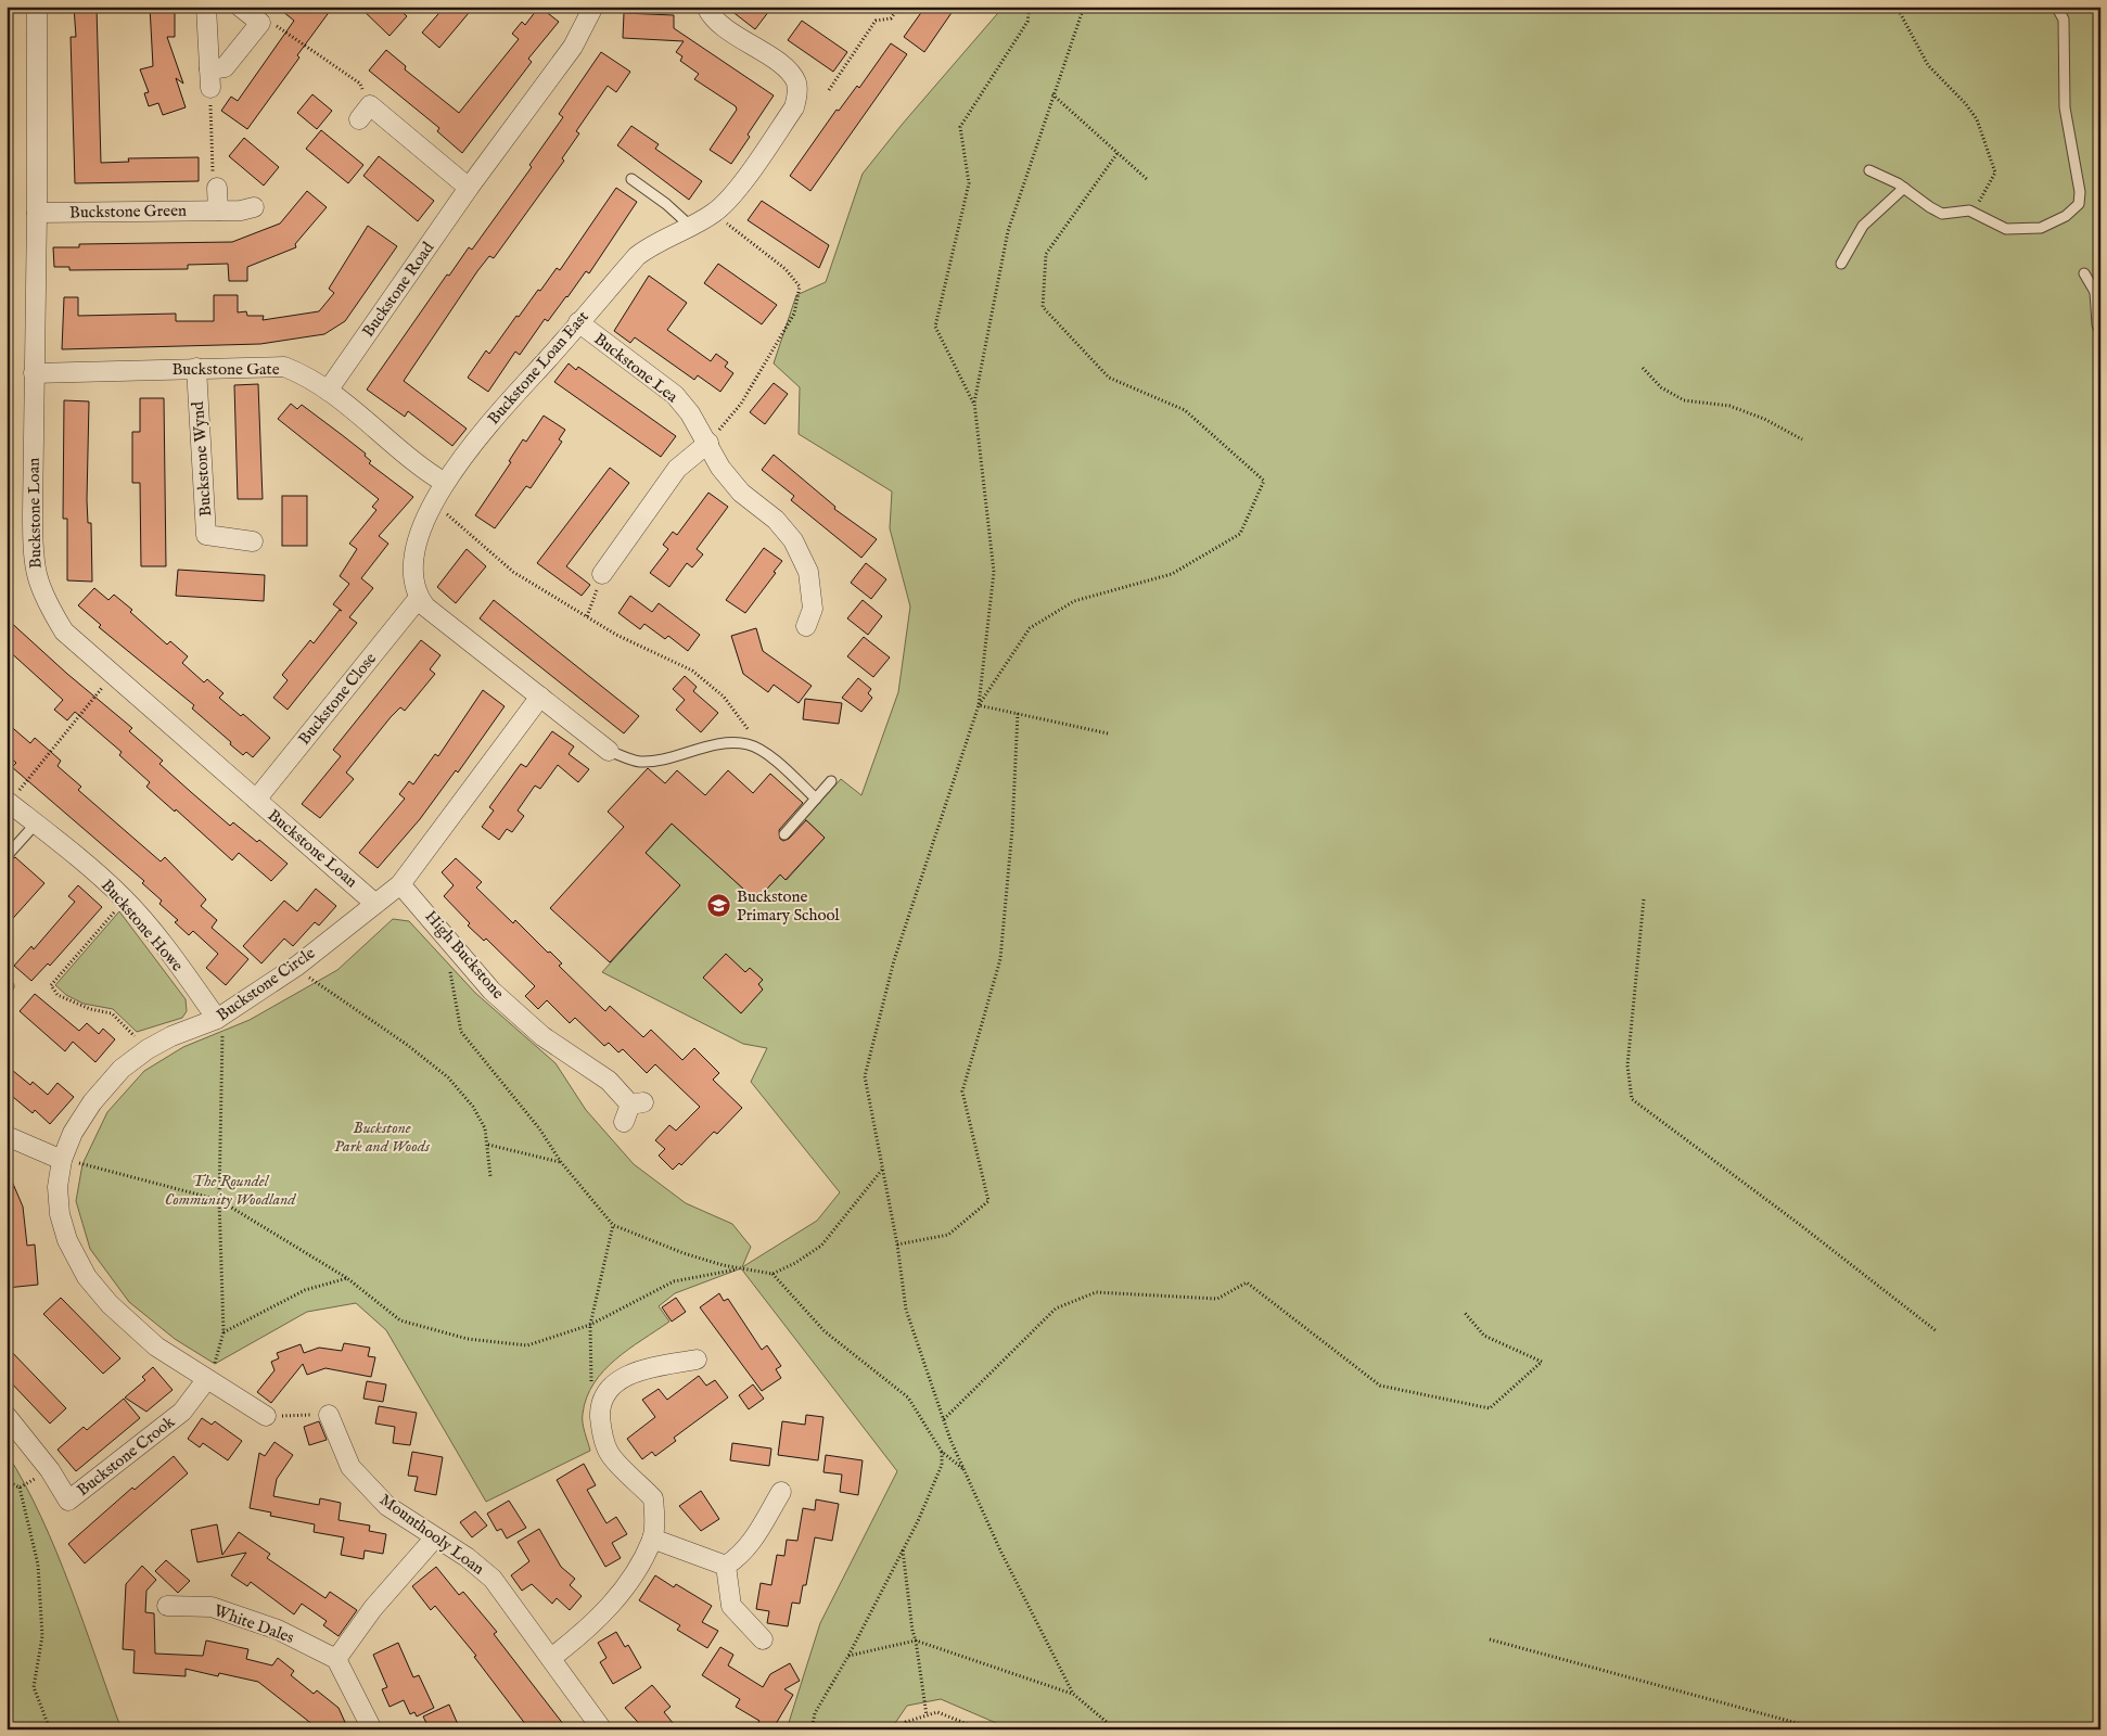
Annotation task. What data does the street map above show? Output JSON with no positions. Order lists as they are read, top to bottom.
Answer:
{
  "streets": {
    "street": [
      "Buckstone Green",
      "Buckstone Road",
      "Buckstone Loan East",
      "Buckstone Lea",
      "Buckstone Gate",
      "Buckstone Wynd",
      "Buckstone Loan",
      "Buckstone Close",
      "Buckstone Howe",
      "High Buckstone",
      "Buckstone Circle",
      "Buckstone Crook",
      "Mounthooly Loan",
      "White Dales"
    ]
  },
  "crossings": [
    ["Buckstone Green", "Buckstone Loan"],
    ["Buckstone Road", "Buckstone Gate"],
    ["Buckstone Loan East", "Buckstone Lea"],
    ["Buckstone Loan East", "Buckstone Gate"],
    ["Buckstone Loan East", "Buckstone Close"],
    ["Buckstone Gate", "Buckstone Wynd"],
    ["Buckstone Gate", "Buckstone Loan"],
    ["Buckstone Loan", "Buckstone Close"],
    ["Buckstone Loan", "Buckstone Circle"],
    ["Buckstone Howe", "Buckstone Circle"],
    ["High Buckstone", "Buckstone Circle"],
    ["Buckstone Circle", "Buckstone Crook"]
  ],
  "parks": ["Buckstone Park and Woods", "The Roundel Community Woodland"],
  "places": {
    "school or university": ["Buckstone Primary School"]
  }
}
